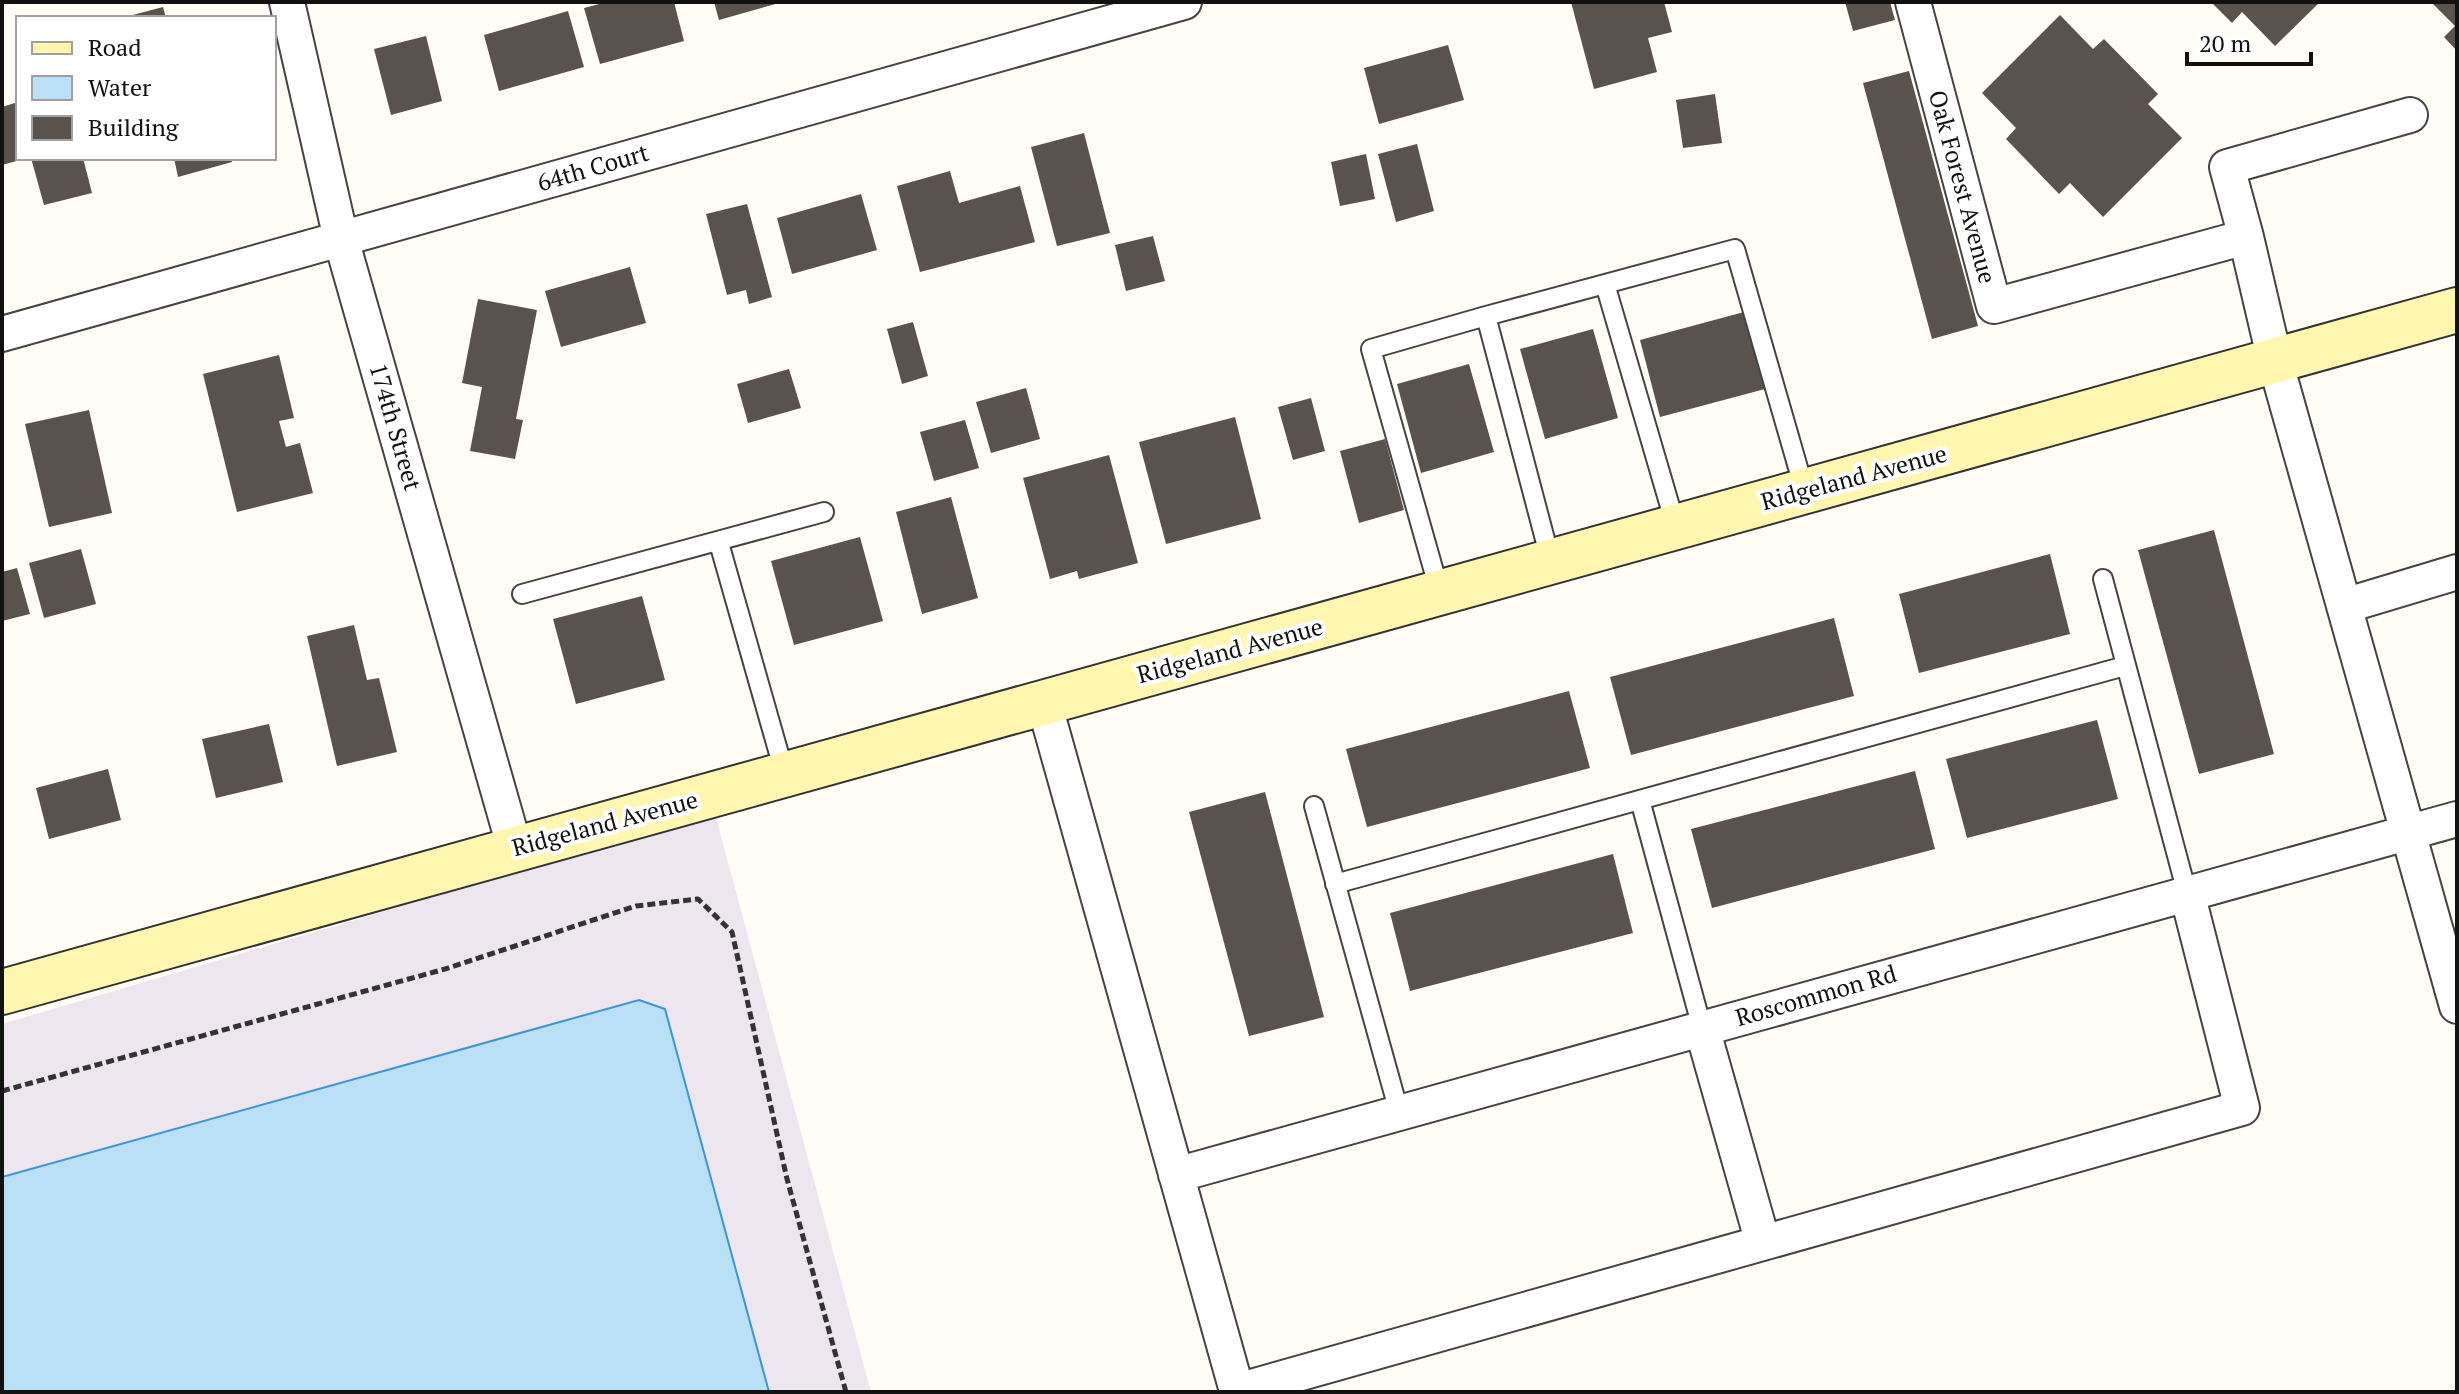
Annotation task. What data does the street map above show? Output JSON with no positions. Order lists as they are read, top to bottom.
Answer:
{
  "streets": {
    "street": [
      "64th Court",
      "Oak Forest Avenue",
      "174th Street",
      "Ridgeland Avenue",
      "Roscommon Rd"
    ]
  },
  "crossings": [
    ["64th Court", "174th Street"],
    ["174th Street", "Ridgeland Avenue"]
  ],
  "legend": ["Road", "Water", "Building"],
  "scale_bar": "20 m"
}
